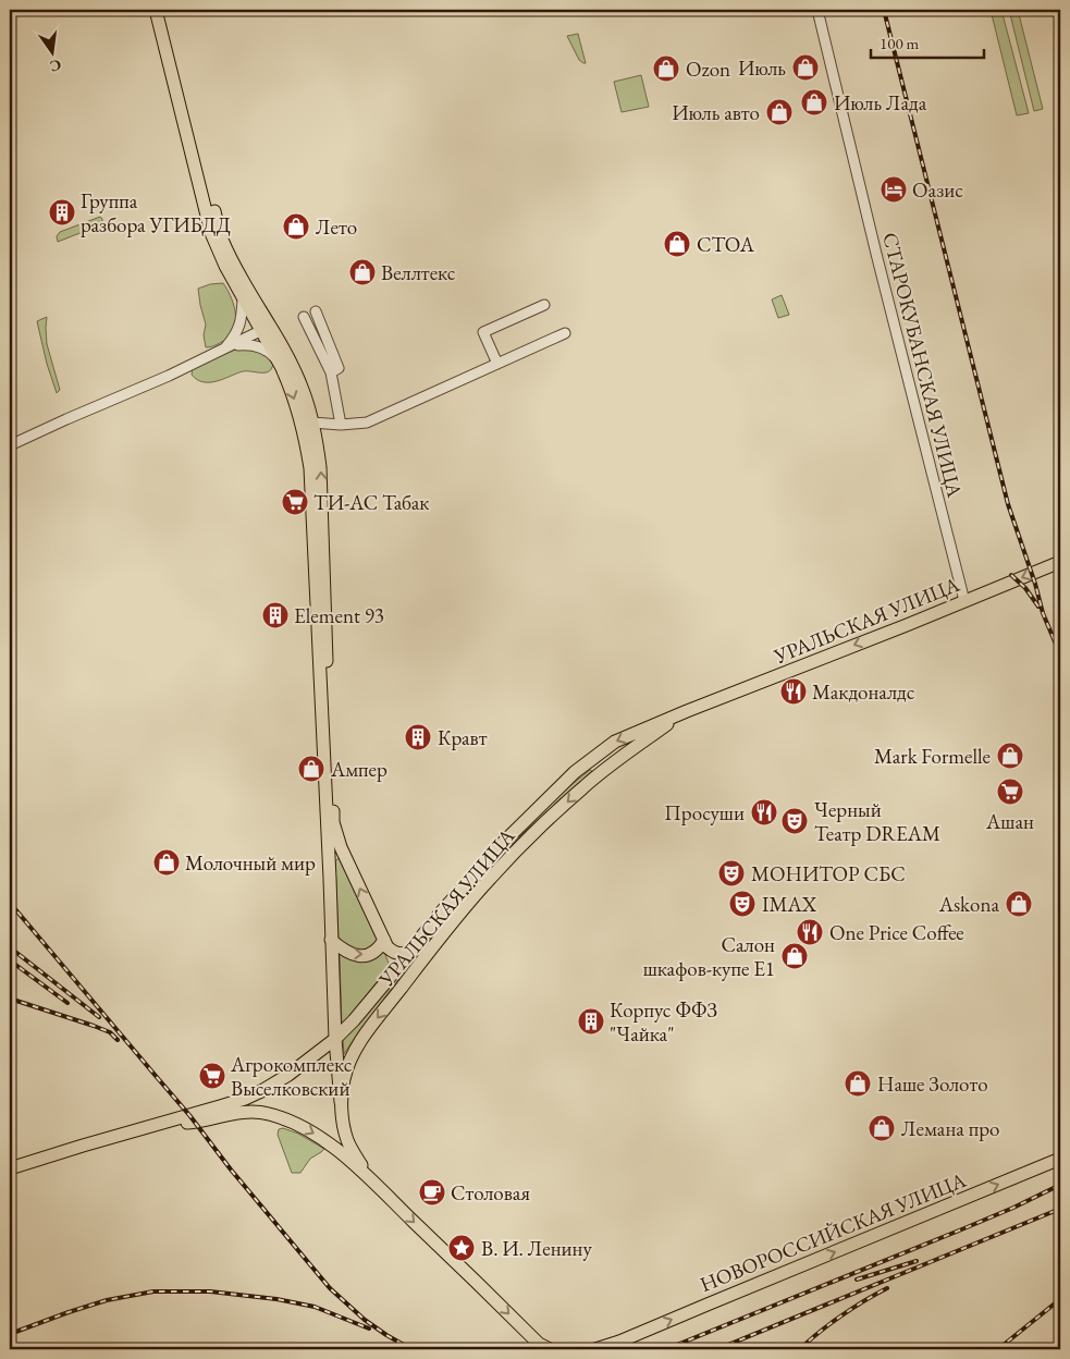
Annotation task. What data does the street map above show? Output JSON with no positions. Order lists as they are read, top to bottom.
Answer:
{
  "streets": {
    "main road": ["УРАЛЬСКАЯ УЛИЦА", "НОВОРОССИЙСКАЯ УЛИЦА"],
    "street": ["СТАРОКУБАНСКАЯ УЛИЦА"]
  },
  "crossings": [
    ["СТАРОКУБАНСКАЯ УЛИЦА", "УРАЛЬСКАЯ УЛИЦА"]
  ],
  "one_way": ["НОВОРОССИЙСКАЯ УЛИЦА"],
  "places": {
    "shop": [
      "Июль",
      "Ozon",
      "Июль Лада",
      "Июль авто",
      "Лето",
      "СТОА",
      "Веллтекс",
      "Mark Formelle",
      "Ампер",
      "Молочный мир",
      "Askona",
      "Салон шкафов-купе Е1",
      "Наше Золото",
      "Лемана про"
    ],
    "hotel": ["Оазис"],
    "building": [
      "Группа разбора УГИБДД",
      "Element 93",
      "Кравт",
      "Корпус ФФЗ \"Чайка\""
    ],
    "supermarket": ["ТИ-АС Табак", "Ашан", "Агрокомплекс Выселковский"],
    "restaurant": ["Макдоналдс", "Просуши", "One Price Coffee"],
    "theatre": ["Черный Театр DREAM", "МОНИТОР СБС", "IMAX"],
    "cafe": ["Столовая"],
    "place": ["В. И. Ленину"]
  },
  "scale_bar": "100 m",
  "north": "bottom"
}
